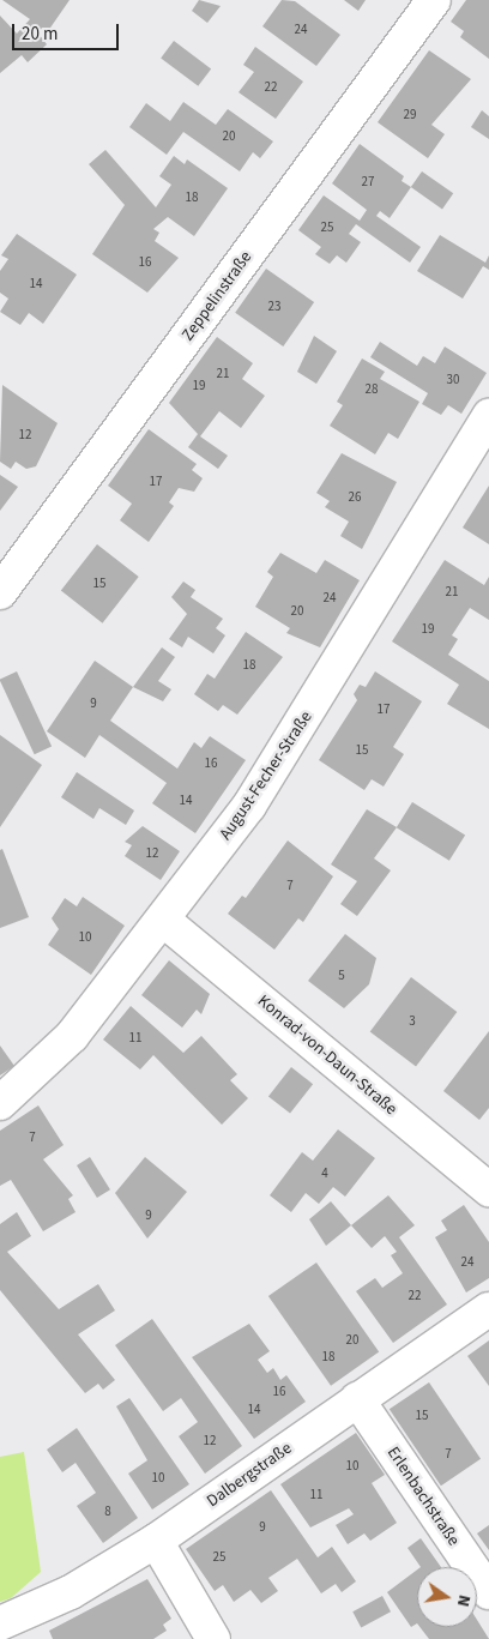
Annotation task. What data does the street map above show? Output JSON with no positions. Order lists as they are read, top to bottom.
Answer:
{
  "streets": {
    "street": [
      "Zeppelinstraße",
      "August-Fecher-Straße",
      "Konrad-von-Daun-Straße",
      "Dalbergstraße",
      "Erlenbachstraße"
    ]
  },
  "crossings": [
    ["August-Fecher-Straße", "Konrad-von-Daun-Straße"],
    ["Dalbergstraße", "Erlenbachstraße"]
  ],
  "house_numbers": [
    "24",
    "22",
    "29",
    "20",
    "27",
    "18",
    "25",
    "16",
    "14",
    "23",
    "21",
    "30",
    "19",
    "28",
    "12",
    "17",
    "26",
    "15",
    "21",
    "24",
    "20",
    "19",
    "18",
    "9",
    "17",
    "15",
    "16",
    "14",
    "12",
    "7",
    "10",
    "5",
    "3",
    "11",
    "7",
    "4",
    "9",
    "24",
    "22",
    "20",
    "18",
    "16",
    "14",
    "15",
    "12",
    "7",
    "10",
    "10",
    "11",
    "8",
    "9",
    "25"
  ],
  "scale_bar": "20 m",
  "north": "right"
}
